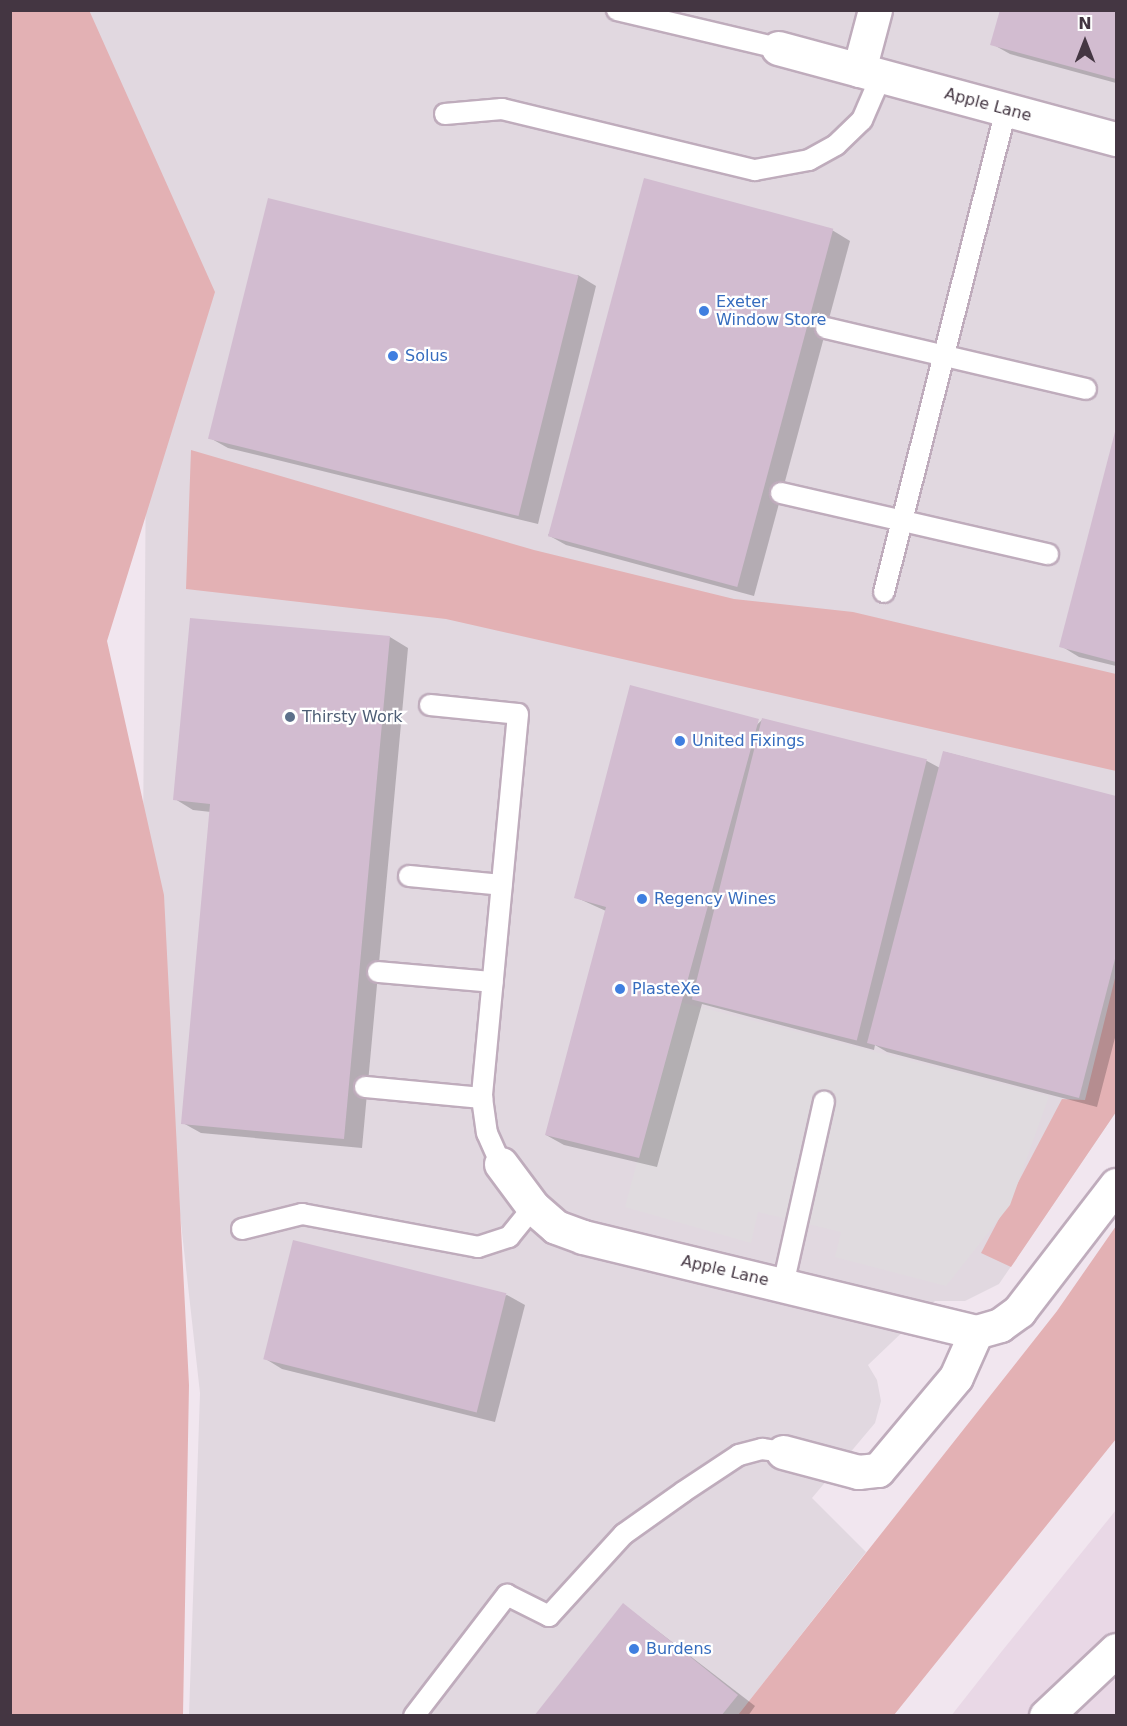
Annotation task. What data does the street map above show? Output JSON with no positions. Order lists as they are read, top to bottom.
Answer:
{
  "streets": {
    "street": ["Apple Lane"]
  },
  "places": [
    "Exeter Window Store",
    "Solus",
    "Thirsty Work",
    "United Fixings",
    "Regency Wines",
    "PlasteXe",
    "Burdens"
  ],
  "north": "top"
}
